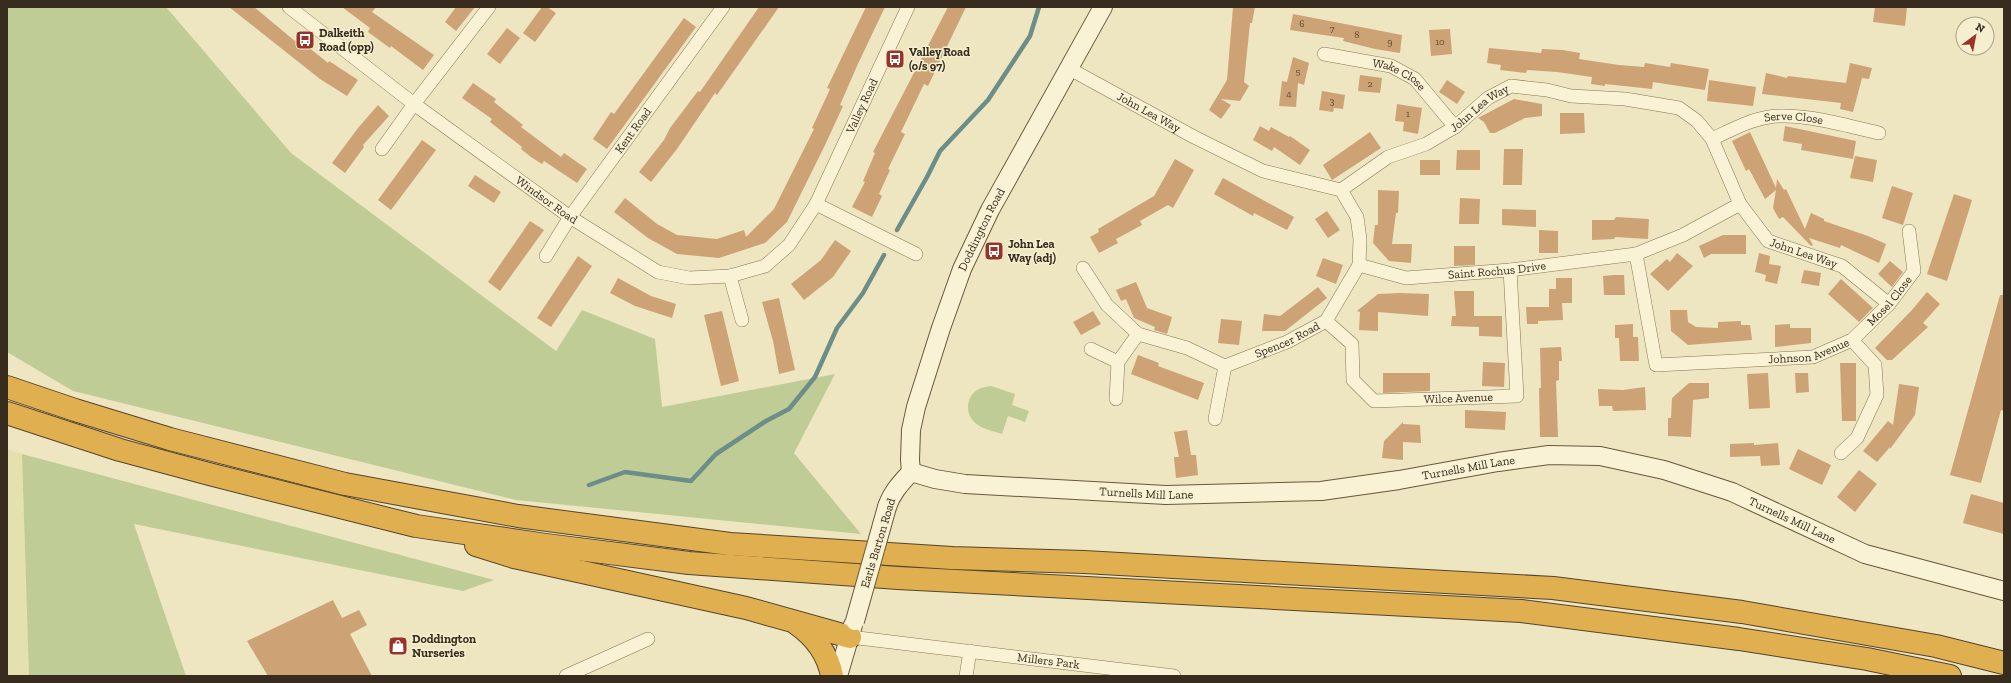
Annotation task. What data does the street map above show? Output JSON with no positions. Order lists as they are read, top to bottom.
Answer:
{
  "streets": {
    "main road": ["Doddington Road", "Turnells Mill Lane", "Earls Barton Road"],
    "street": [
      "Wake Close",
      "Valley Road",
      "John Lea Way",
      "Serve Close",
      "Kent Road",
      "Windsor Road",
      "Saint Rochus Drive",
      "Mosel Close",
      "Spencer Road",
      "Johnson Avenue",
      "Wilce Avenue",
      "Millers Park"
    ]
  },
  "crossings": [
    ["Wake Close", "John Lea Way"],
    ["Valley Road", "Windsor Road"],
    ["John Lea Way", "Serve Close"],
    ["John Lea Way", "Doddington Road"],
    ["John Lea Way", "Saint Rochus Drive"],
    ["John Lea Way", "Mosel Close"],
    ["John Lea Way", "Spencer Road"],
    ["Kent Road", "Windsor Road"],
    ["Doddington Road", "Turnells Mill Lane"],
    ["Doddington Road", "Earls Barton Road"],
    ["Saint Rochus Drive", "Spencer Road"],
    ["Saint Rochus Drive", "Johnson Avenue"],
    ["Saint Rochus Drive", "Wilce Avenue"],
    ["Mosel Close", "Johnson Avenue"],
    ["Spencer Road", "Wilce Avenue"],
    ["Turnells Mill Lane", "Earls Barton Road"],
    ["Earls Barton Road", "Millers Park"]
  ],
  "places": {
    "bus stop": ["Dalkeith Road (opp)", "Valley Road (o/s 97)", "John Lea Way (adj)"],
    "shop": ["Doddington Nurseries"]
  },
  "house_numbers": [
    "6",
    "7",
    "8",
    "9",
    "10",
    "5",
    "2",
    "4",
    "3",
    "1"
  ],
  "north": "top right"
}
